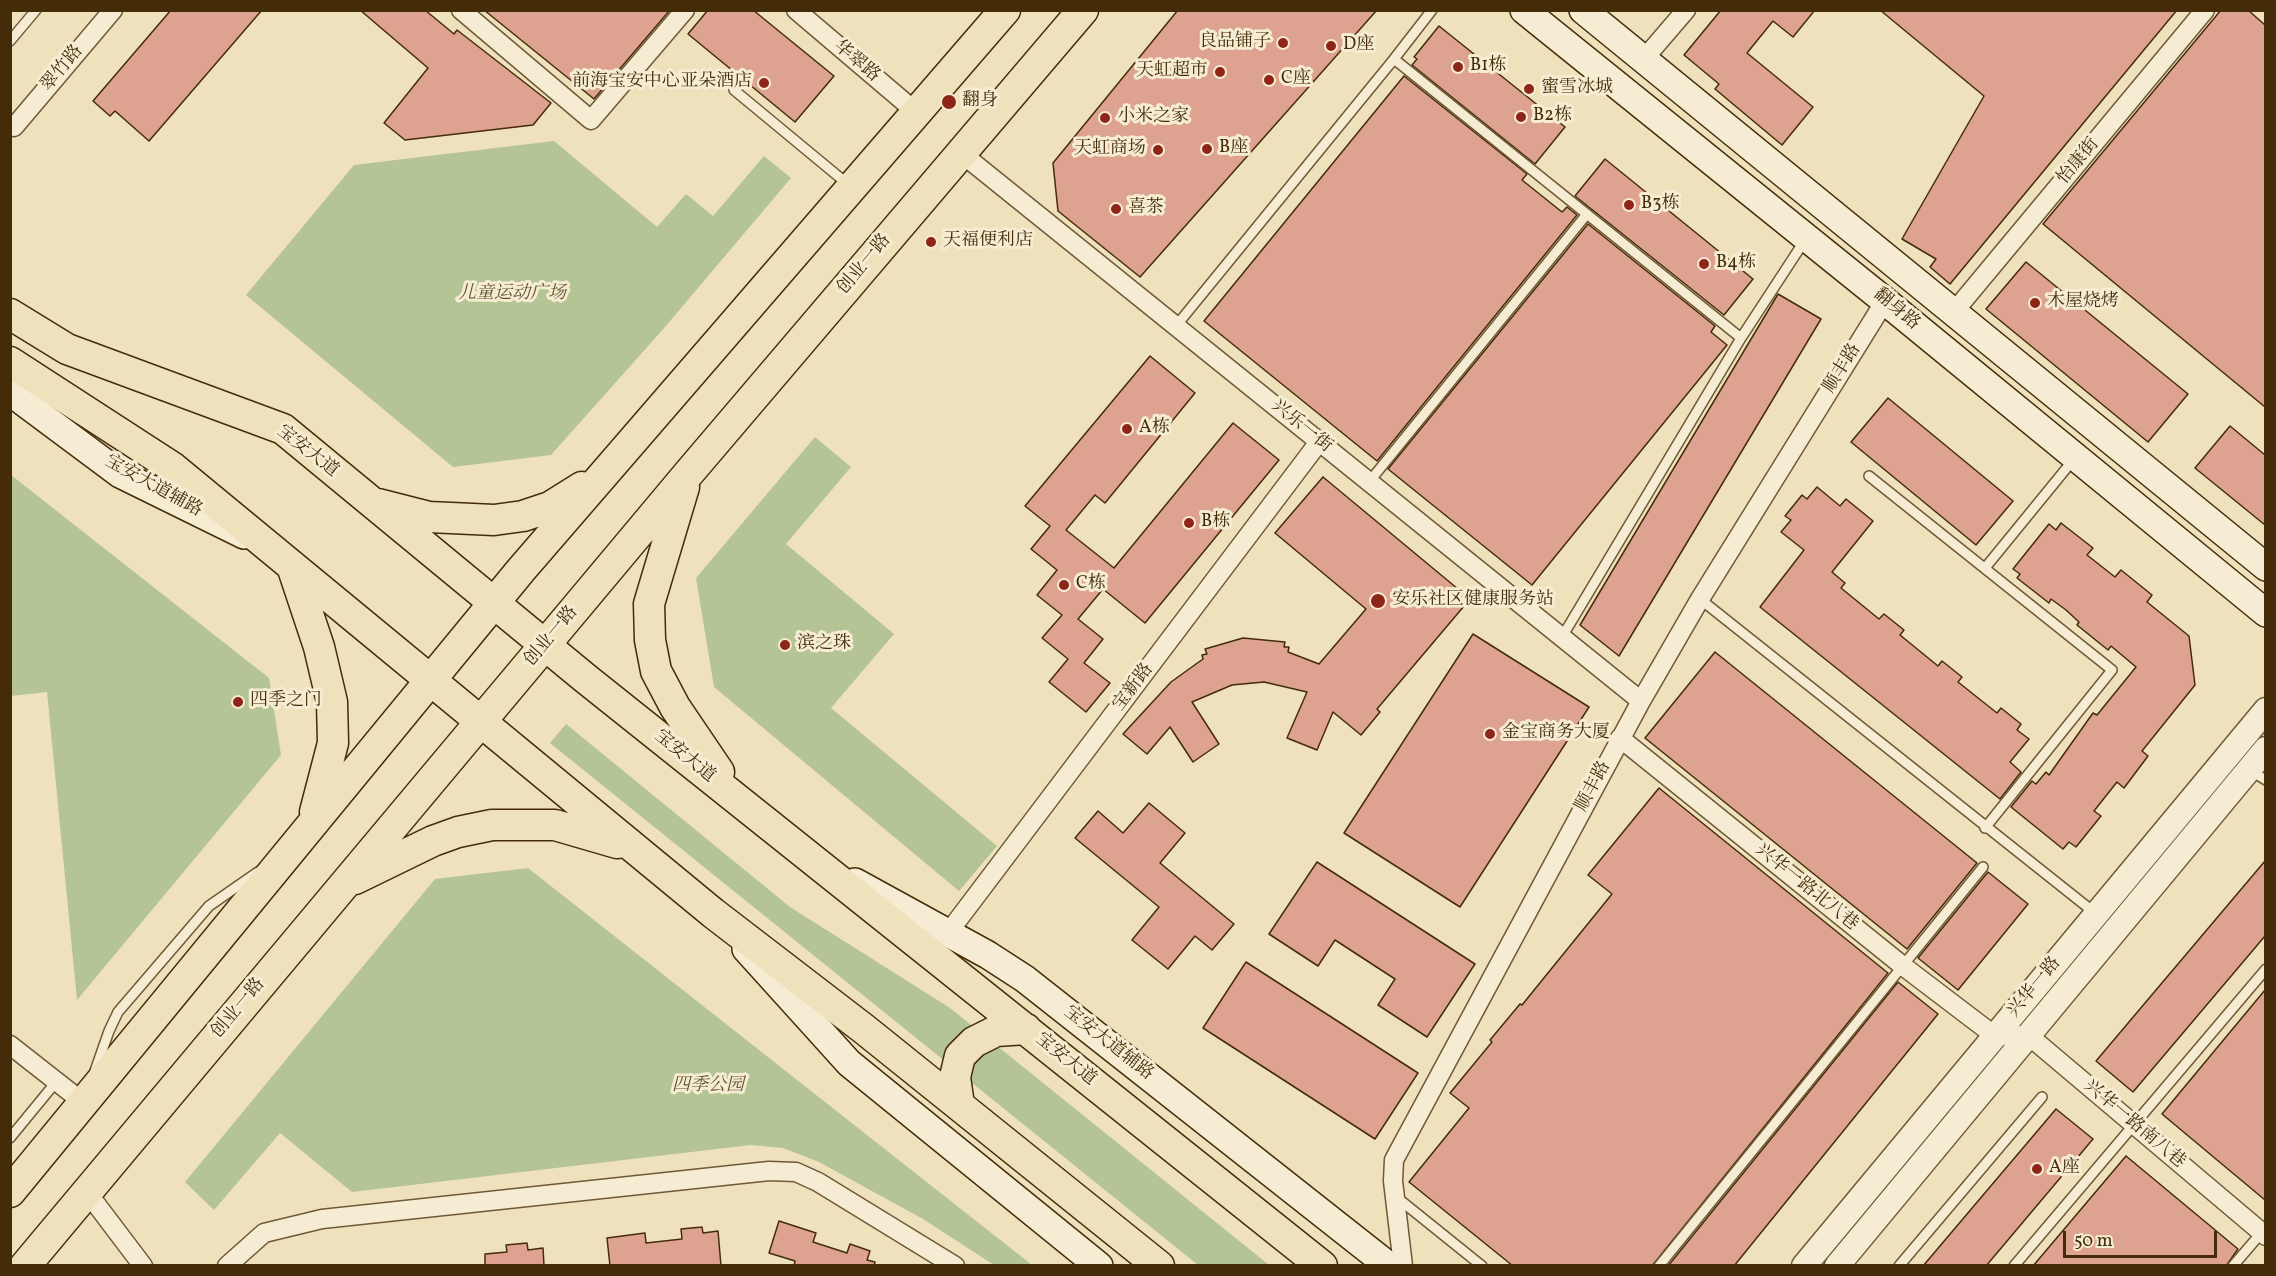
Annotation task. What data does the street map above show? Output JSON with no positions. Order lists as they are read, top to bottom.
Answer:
{
  "streets": {
    "main road": [
      "创业一路",
      "翻身路",
      "宝安大道",
      "宝安大道辅路"
    ],
    "street": [
      "华翠路",
      "翠竹路",
      "怡康街",
      "顺丰路",
      "兴乐一街",
      "宝新路",
      "兴华一路北八巷",
      "兴华一路",
      "兴华一路南八巷"
    ]
  },
  "crossings": [
    ["怡康街", "翻身路"],
    ["创业一路", "兴乐一街"],
    ["创业一路", "宝安大道"],
    ["翻身路", "顺丰路"],
    ["顺丰路", "兴乐一街"],
    ["顺丰路", "兴华一路北八巷"],
    ["兴乐一街", "宝新路"],
    ["宝安大道", "宝安大道辅路"],
    ["宝安大道辅路", "宝新路"],
    ["兴华一路北八巷", "兴华一路"],
    ["兴华一路", "兴华一路南八巷"]
  ],
  "parks": ["儿童运动广场", "四季公园"],
  "places": [
    "良品铺子",
    "D座",
    "B1栋",
    "天虹超市",
    "C座",
    "前海宝安中心亚朵酒店",
    "蜜雪冰城",
    "翻身",
    "B2栋",
    "小米之家",
    "B座",
    "天虹商场",
    "B3栋",
    "喜茶",
    "天福便利店",
    "B4栋",
    "木屋烧烤",
    "A栋",
    "B栋",
    "C栋",
    "安乐社区健康服务站",
    "滨之珠",
    "四季之门",
    "金宝商务大厦",
    "A座"
  ],
  "scale_bar": "50 m"
}
